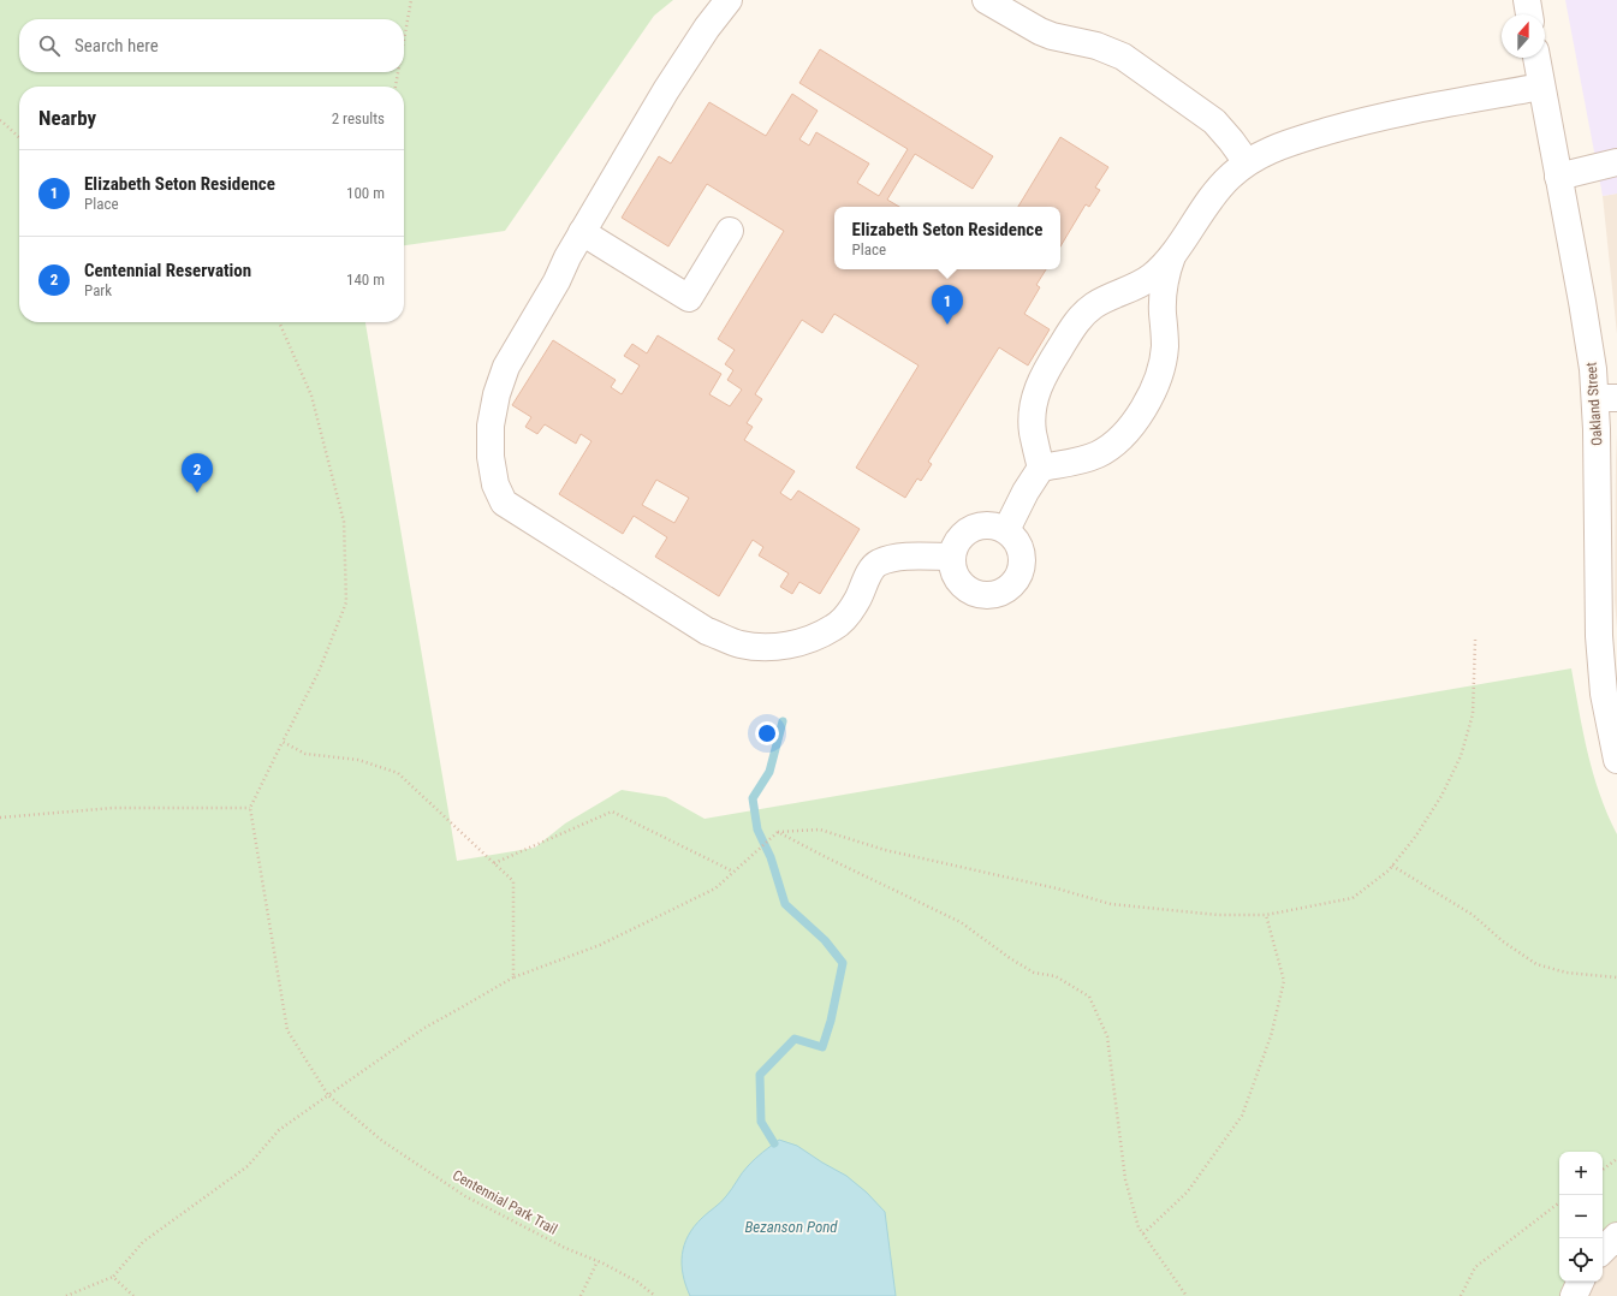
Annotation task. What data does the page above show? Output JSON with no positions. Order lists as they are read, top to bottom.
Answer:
{
  "streets": {
    "street": ["Oakland Street"],
    "path": ["Centennial Park Trail"]
  },
  "water": ["Bezanson Pond"],
  "north": "top",
  "page": {
    "search": "Search here",
    "heading": ["Nearby", "2 results"],
    "list": [
      {
        "mark": "1",
        "name": "Elizabeth Seton Residence",
        "note": "Place",
        "value": "100 m"
      },
      {
        "mark": "2",
        "name": "Centennial Reservation",
        "note": "Park",
        "value": "140 m"
      }
    ],
    "popup": ["Elizabeth Seton Residence", "Place"],
    "pins": ["1", "2"],
    "map_buttons": ["+", "−"]
  }
}
